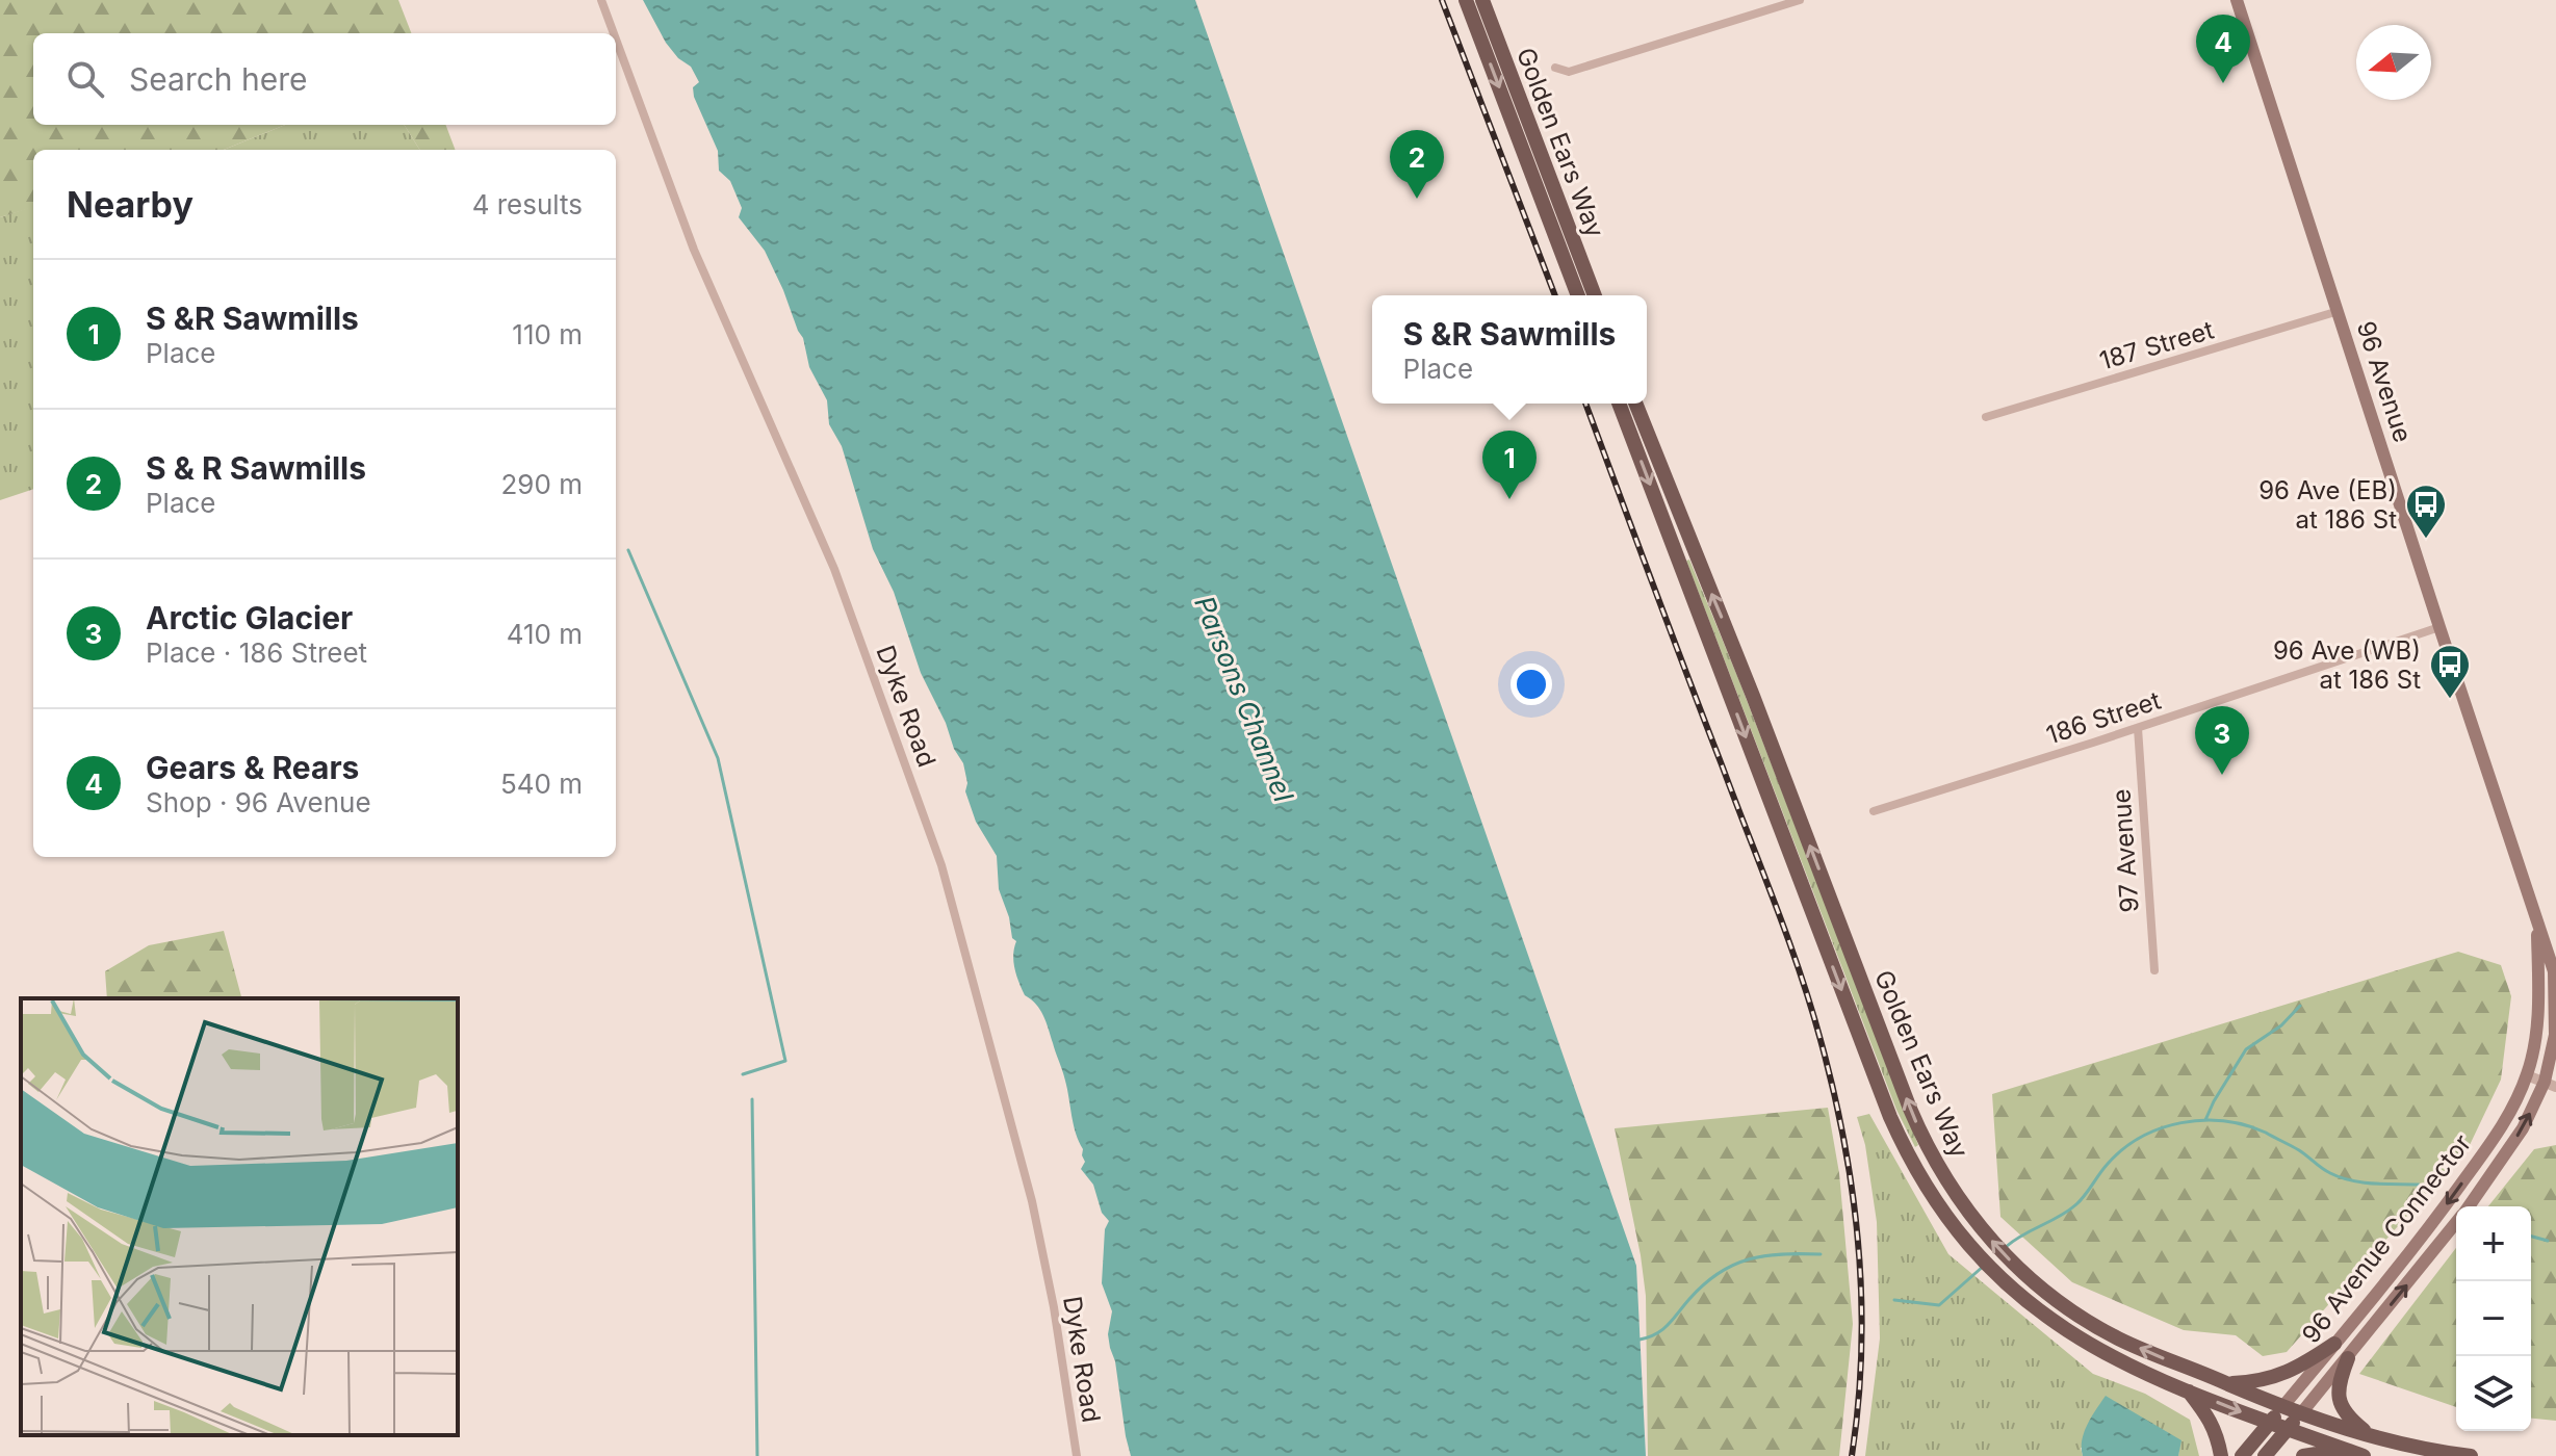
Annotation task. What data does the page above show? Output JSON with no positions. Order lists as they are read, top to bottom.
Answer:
{
  "streets": {
    "main road": ["Golden Ears Way", "96 Avenue", "96 Avenue Connector"],
    "street": [
      "187 Street",
      "Dyke Road",
      "186 Street",
      "97 Avenue"
    ]
  },
  "crossings": [
    ["Golden Ears Way", "96 Avenue Connector"],
    ["187 Street", "96 Avenue"],
    ["96 Avenue", "186 Street"],
    ["96 Avenue", "96 Avenue Connector"],
    ["186 Street", "97 Avenue"]
  ],
  "water": ["Parsons Channel"],
  "places": {
    "bus stop": ["96 Ave (EB) at 186 St", "96 Ave (WB) at 186 St"]
  },
  "north": "left",
  "page": {
    "pins": [
      "4",
      "2",
      "1",
      "3"
    ],
    "search": "Search here",
    "heading": ["Nearby", "4 results"],
    "list": [
      {
        "mark": "1",
        "name": "S &R Sawmills",
        "note": "Place",
        "value": "110 m"
      },
      {
        "mark": "2",
        "name": "S & R Sawmills",
        "note": "Place",
        "value": "290 m"
      },
      {
        "mark": "3",
        "name": "Arctic Glacier",
        "note": "Place · 186 Street",
        "value": "410 m"
      },
      {
        "mark": "4",
        "name": "Gears & Rears",
        "note": "Shop · 96 Avenue",
        "value": "540 m"
      }
    ],
    "popup": ["S &R Sawmills", "Place"],
    "map_buttons": ["+", "−"]
  }
}
